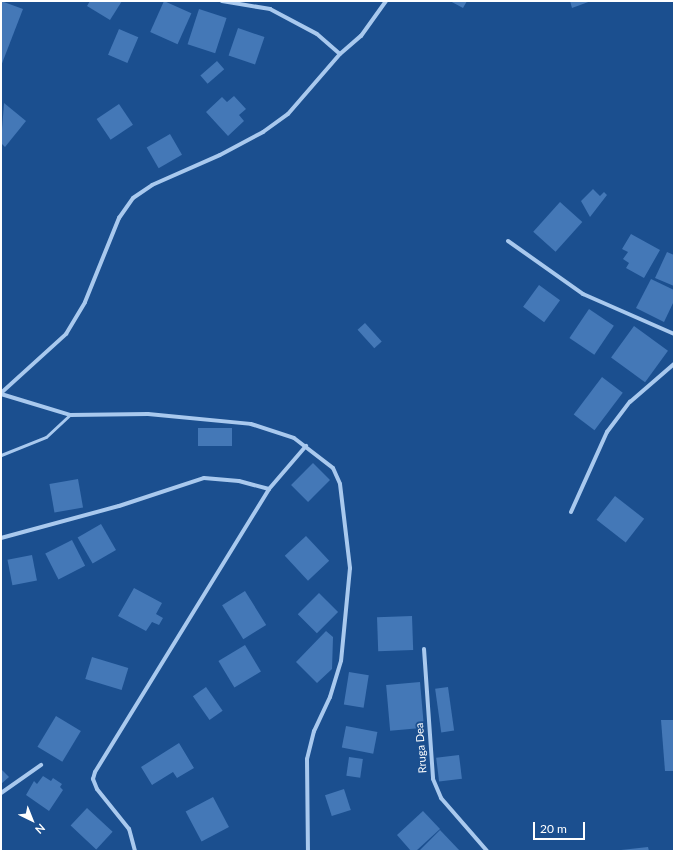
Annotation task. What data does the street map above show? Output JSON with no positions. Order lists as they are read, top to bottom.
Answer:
{
  "streets": {
    "street": ["Rruga Dea"]
  },
  "scale_bar": "20 m",
  "north": "bottom right"
}
